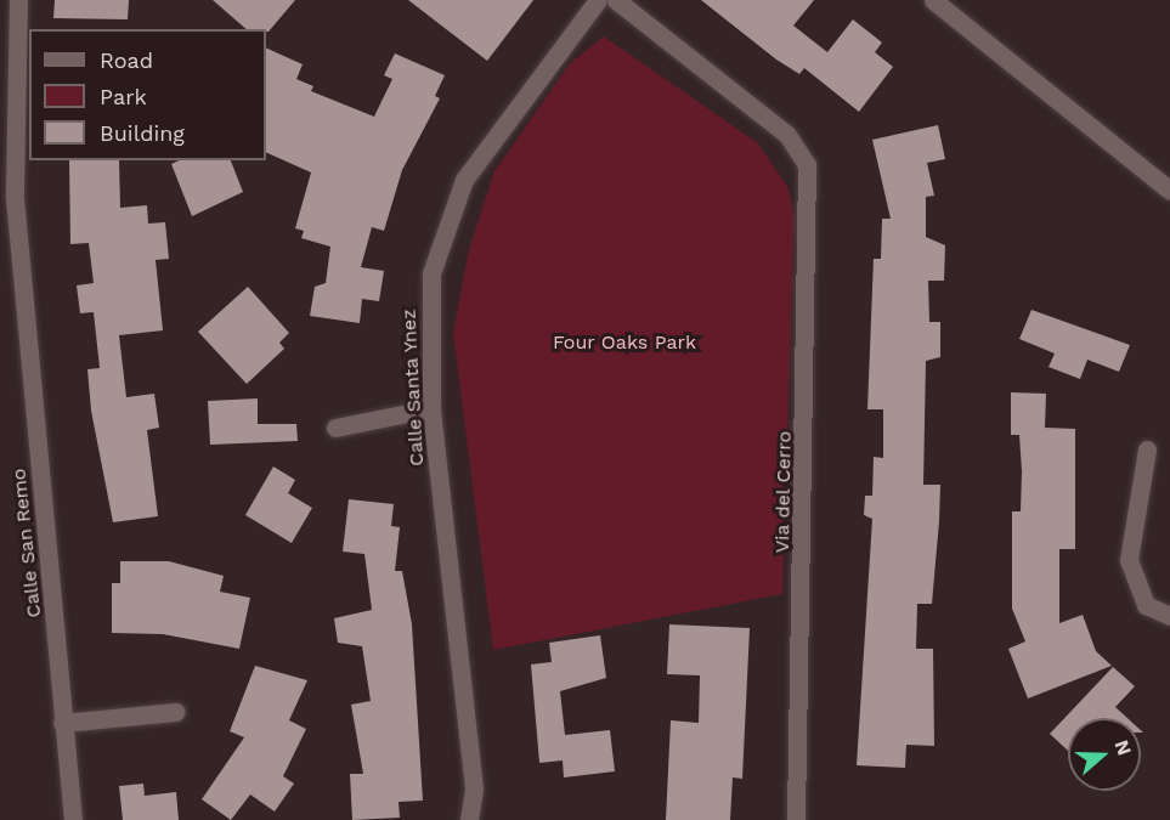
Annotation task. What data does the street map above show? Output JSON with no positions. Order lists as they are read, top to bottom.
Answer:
{
  "streets": {
    "street": ["Calle Santa Ynez", "Via del Cerro", "Calle San Remo"]
  },
  "parks": ["Four Oaks Park"],
  "legend": ["Road", "Park", "Building"],
  "north": "right"
}
